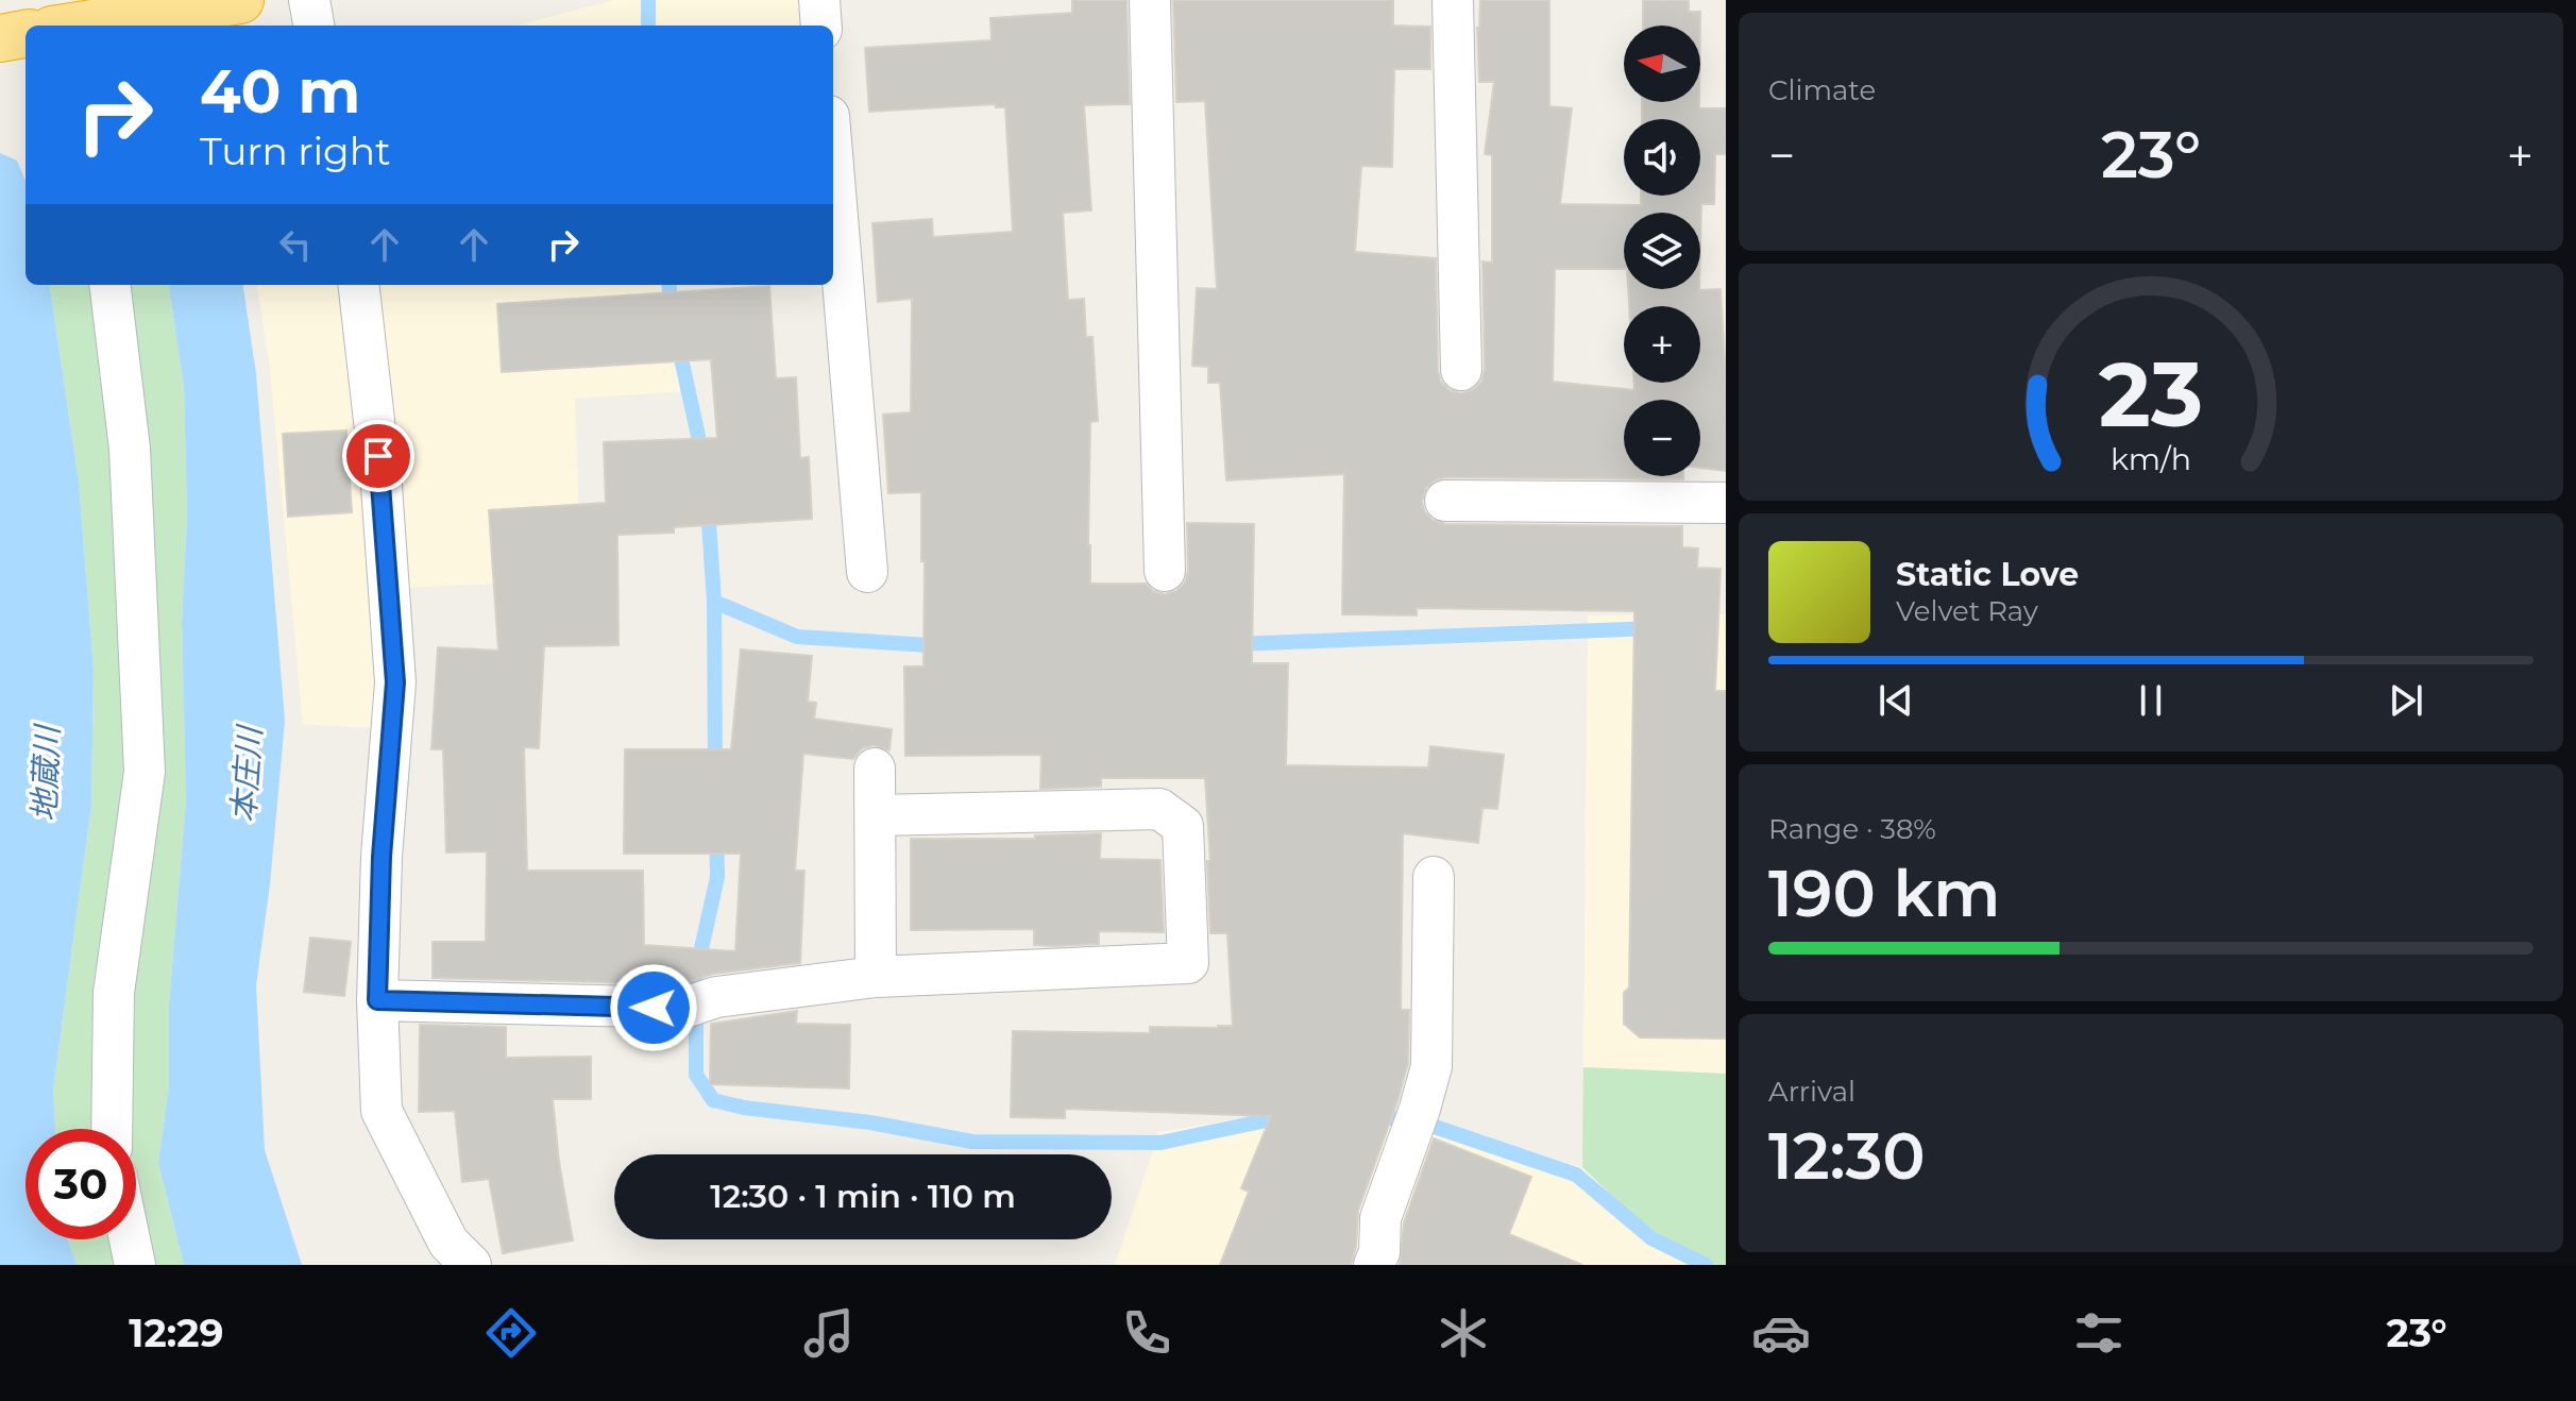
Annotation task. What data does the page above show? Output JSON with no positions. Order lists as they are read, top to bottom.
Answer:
{
  "water": ["地蔵川", "本庄川"],
  "north": "left",
  "page": {
    "tile": [
      "Climate",
      ["Range · 38%", "190 km"],
      ["Arrival", "12:30"]
    ],
    "map_buttons": ["+", "−"],
    "turn": ["40 m", "Turn right"],
    "heat": ["−", "23°", "+"],
    "song": ["Static Love", "Velvet Ray"],
    "limit": "30",
    "trip": "12:30 · 1 min · 110 m",
    "tabs": ["12:29", "23°"],
    "gauge": ["23", "km/h"]
  }
}
